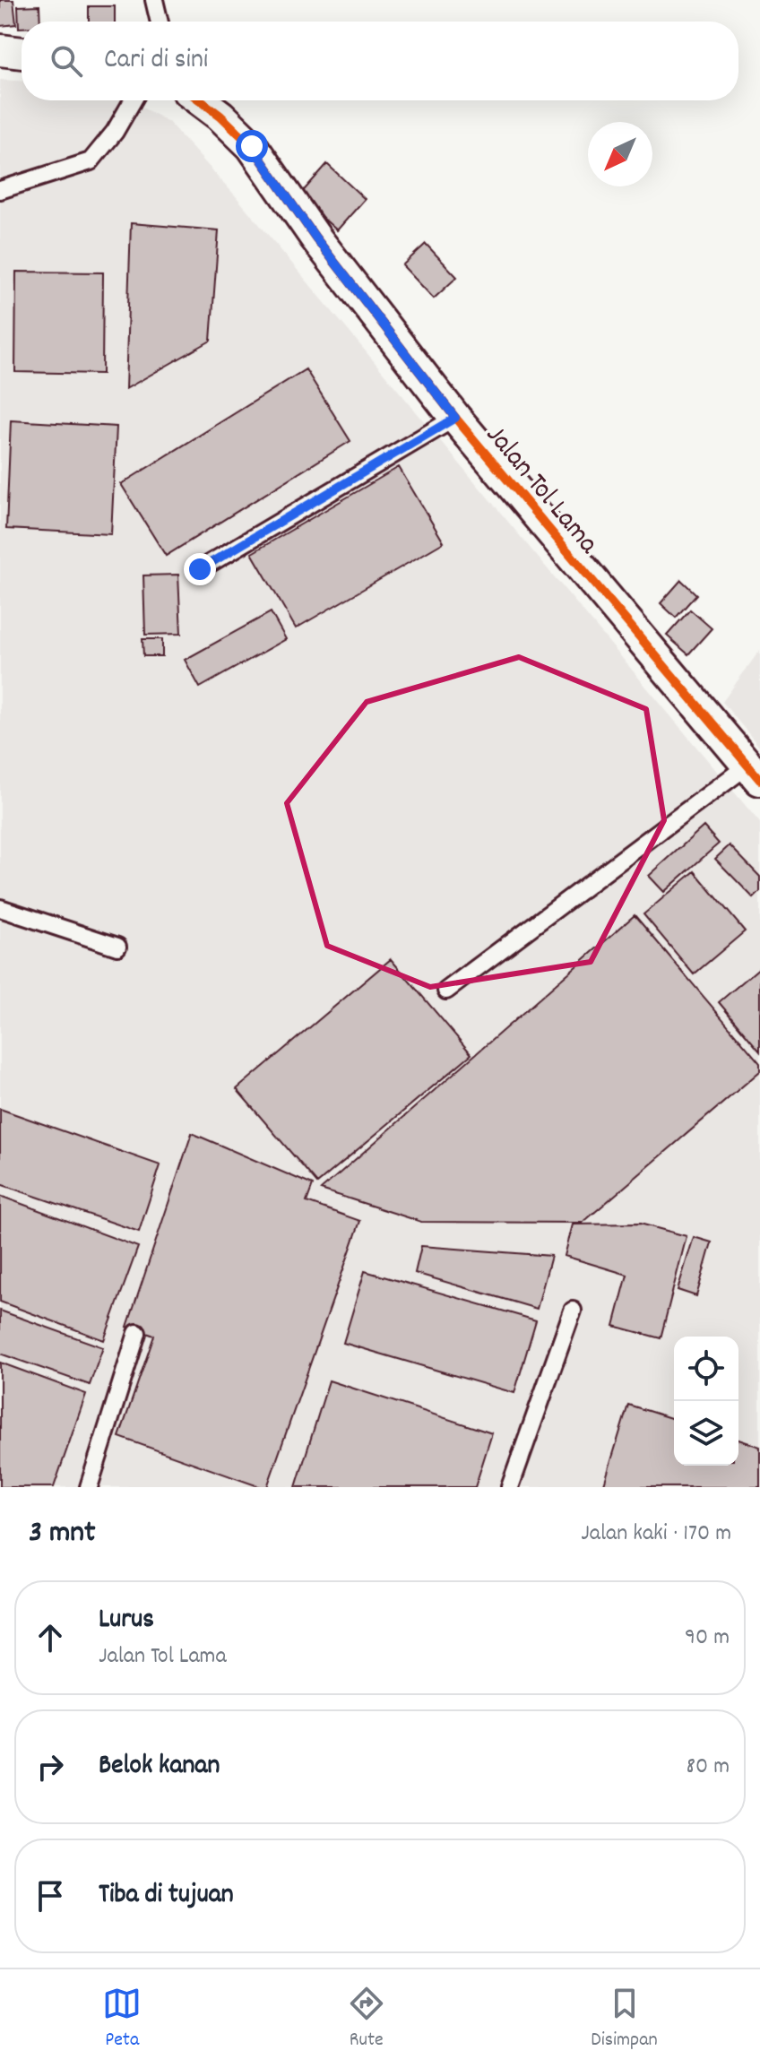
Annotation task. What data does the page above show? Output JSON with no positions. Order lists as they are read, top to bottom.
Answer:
{
  "streets": {
    "street": ["Jalan Tol Lama"]
  },
  "north": "bottom left",
  "page": {
    "search": "Cari di sini",
    "heading": ["3 mnt", "Jalan kaki · 170 m"],
    "list": [
      ["Lurus", "Jalan Tol Lama", "90 m"],
      ["Belok kanan", "80 m"],
      "Tiba di tujuan"
    ],
    "nav": ["Peta", "Rute", "Disimpan"]
  }
}
